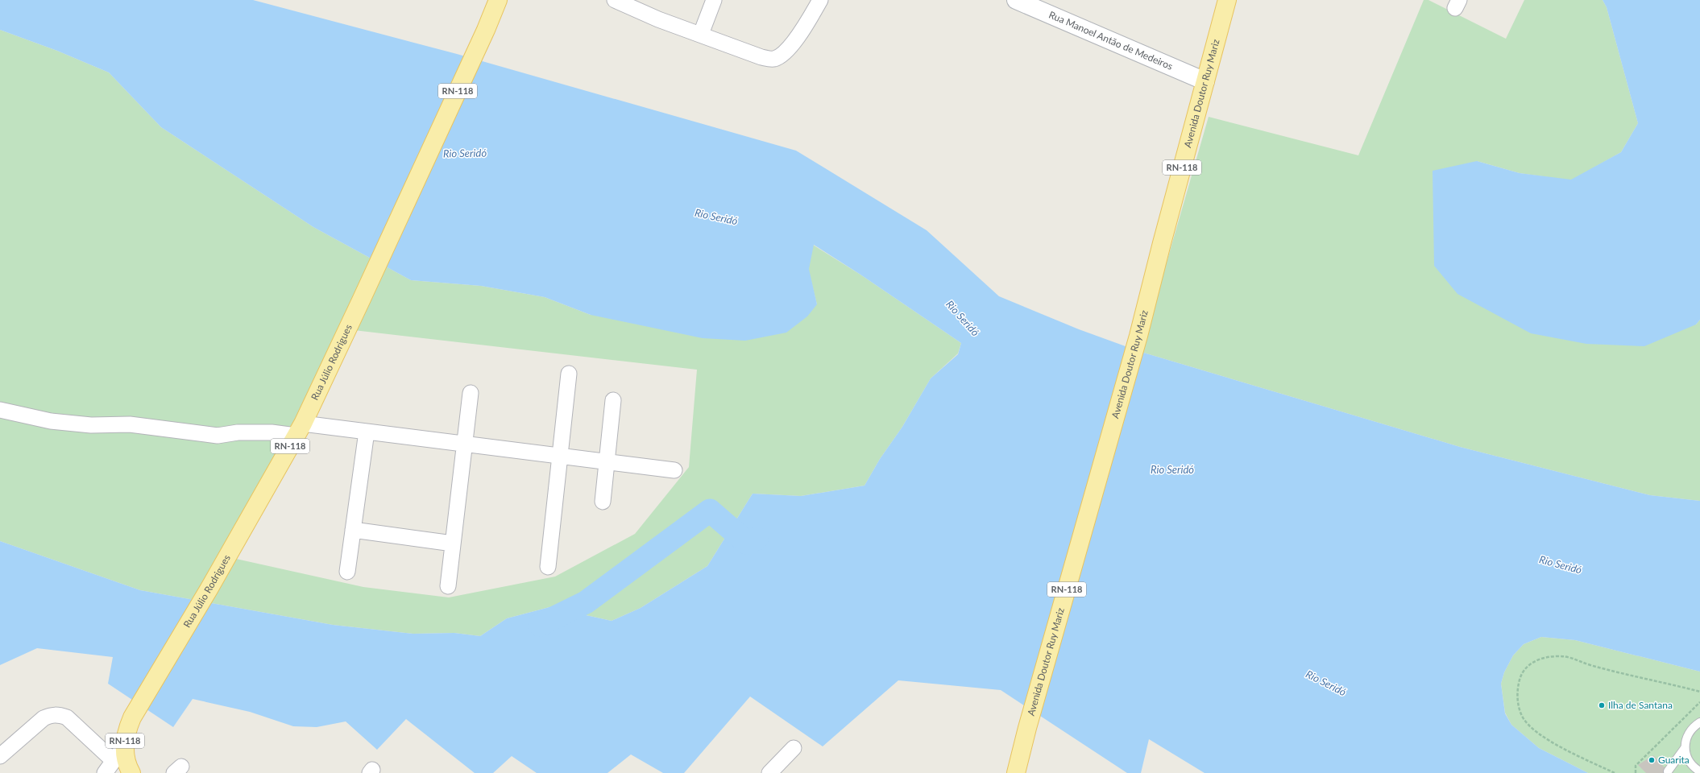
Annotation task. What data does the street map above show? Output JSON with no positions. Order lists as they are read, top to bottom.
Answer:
{
  "streets": {
    "main road": ["RN-118", "Avenida Doutor Ruy Mariz", "Rua Júlio Rodrigues"],
    "street": ["Rua Manoel Antão de Medeiros"]
  },
  "crossings": [
    ["Rua Manoel Antão de Medeiros", "Avenida Doutor Ruy Mariz"],
    ["RN-118", "Rua Júlio Rodrigues"]
  ],
  "water": ["Rio Seridó"],
  "places": ["Ilha de Santana", "Guarita"]
}
